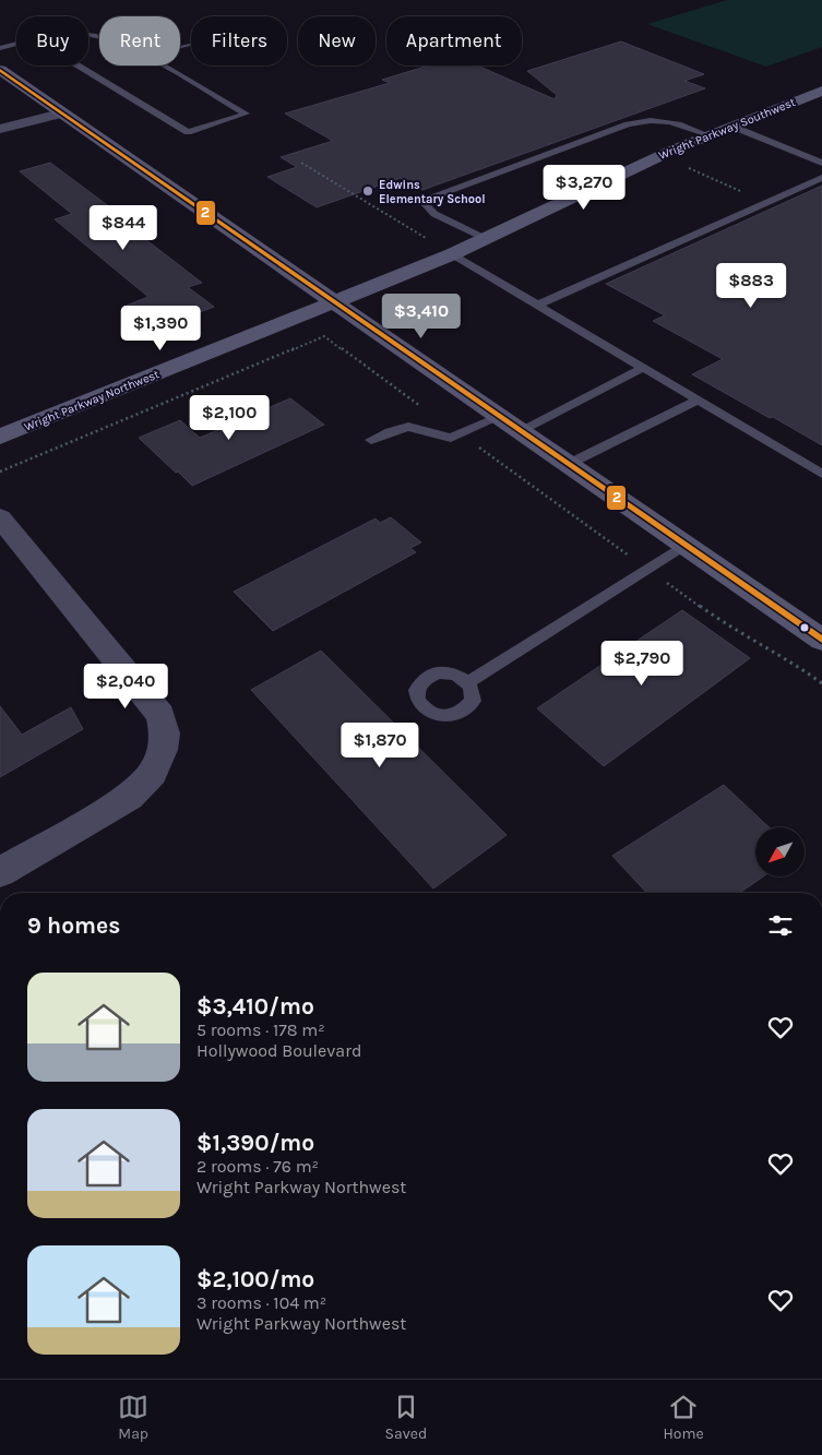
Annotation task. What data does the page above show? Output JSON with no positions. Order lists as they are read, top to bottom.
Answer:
{
  "streets": {
    "street": ["Wright Parkway Southwest", "Wright Parkway Northwest"]
  },
  "crossings": [
    ["Wright Parkway Southwest", "Wright Parkway Northwest"]
  ],
  "places": ["Edwins Elementary School"],
  "lines": ["transit line 2"],
  "north": "bottom left",
  "page": {
    "chip": [
      "Buy",
      "Rent",
      "Filters",
      "New",
      "Apartment"
    ],
    "price": [
      "$3,270",
      "$844",
      "$883",
      "$3,410",
      "$1,390",
      "$2,100",
      "$2,790",
      "$2,040",
      "$1,870"
    ],
    "heading": "9 homes",
    "list": [
      {
        "name": "$3,410/mo",
        "note": "5 rooms · 178 m² · Hollywood Boulevard"
      },
      {
        "name": "$1,390/mo",
        "note": "2 rooms · 76 m² · Wright Parkway Northwest"
      },
      {
        "name": "$2,100/mo",
        "note": "3 rooms · 104 m² · Wright Parkway Northwest"
      }
    ],
    "tabs": ["Map", "Saved", "Home"]
  }
}
